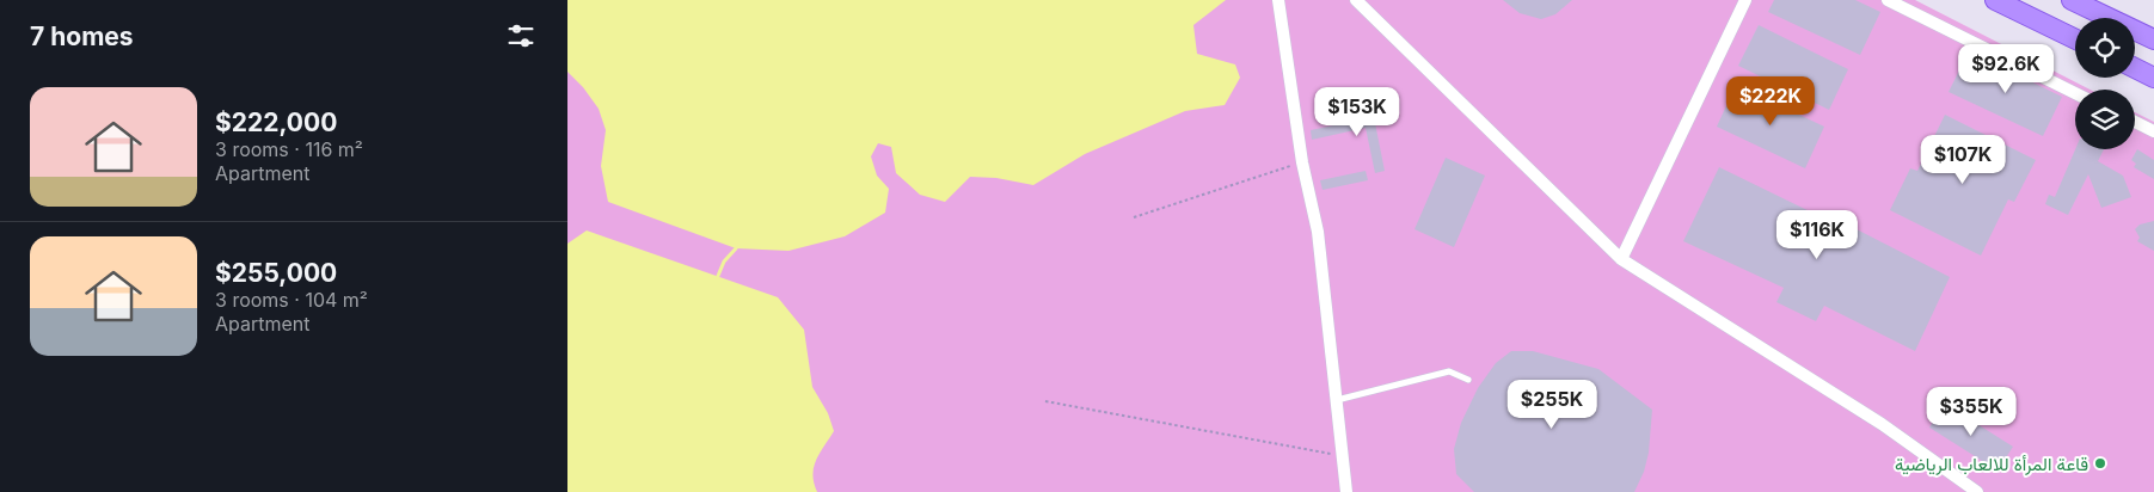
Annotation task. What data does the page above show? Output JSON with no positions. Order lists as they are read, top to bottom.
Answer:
{
  "places": ["قاعة المرأة للالعاب الرياضية"],
  "page": {
    "heading": "7 homes",
    "price": [
      "$92.6K",
      "$222K",
      "$153K",
      "$107K",
      "$116K",
      "$255K",
      "$355K"
    ],
    "list": [
      {
        "name": "$222,000",
        "note": "3 rooms · 116 m² · Apartment"
      },
      {
        "name": "$255,000",
        "note": "3 rooms · 104 m² · Apartment"
      }
    ]
  }
}
